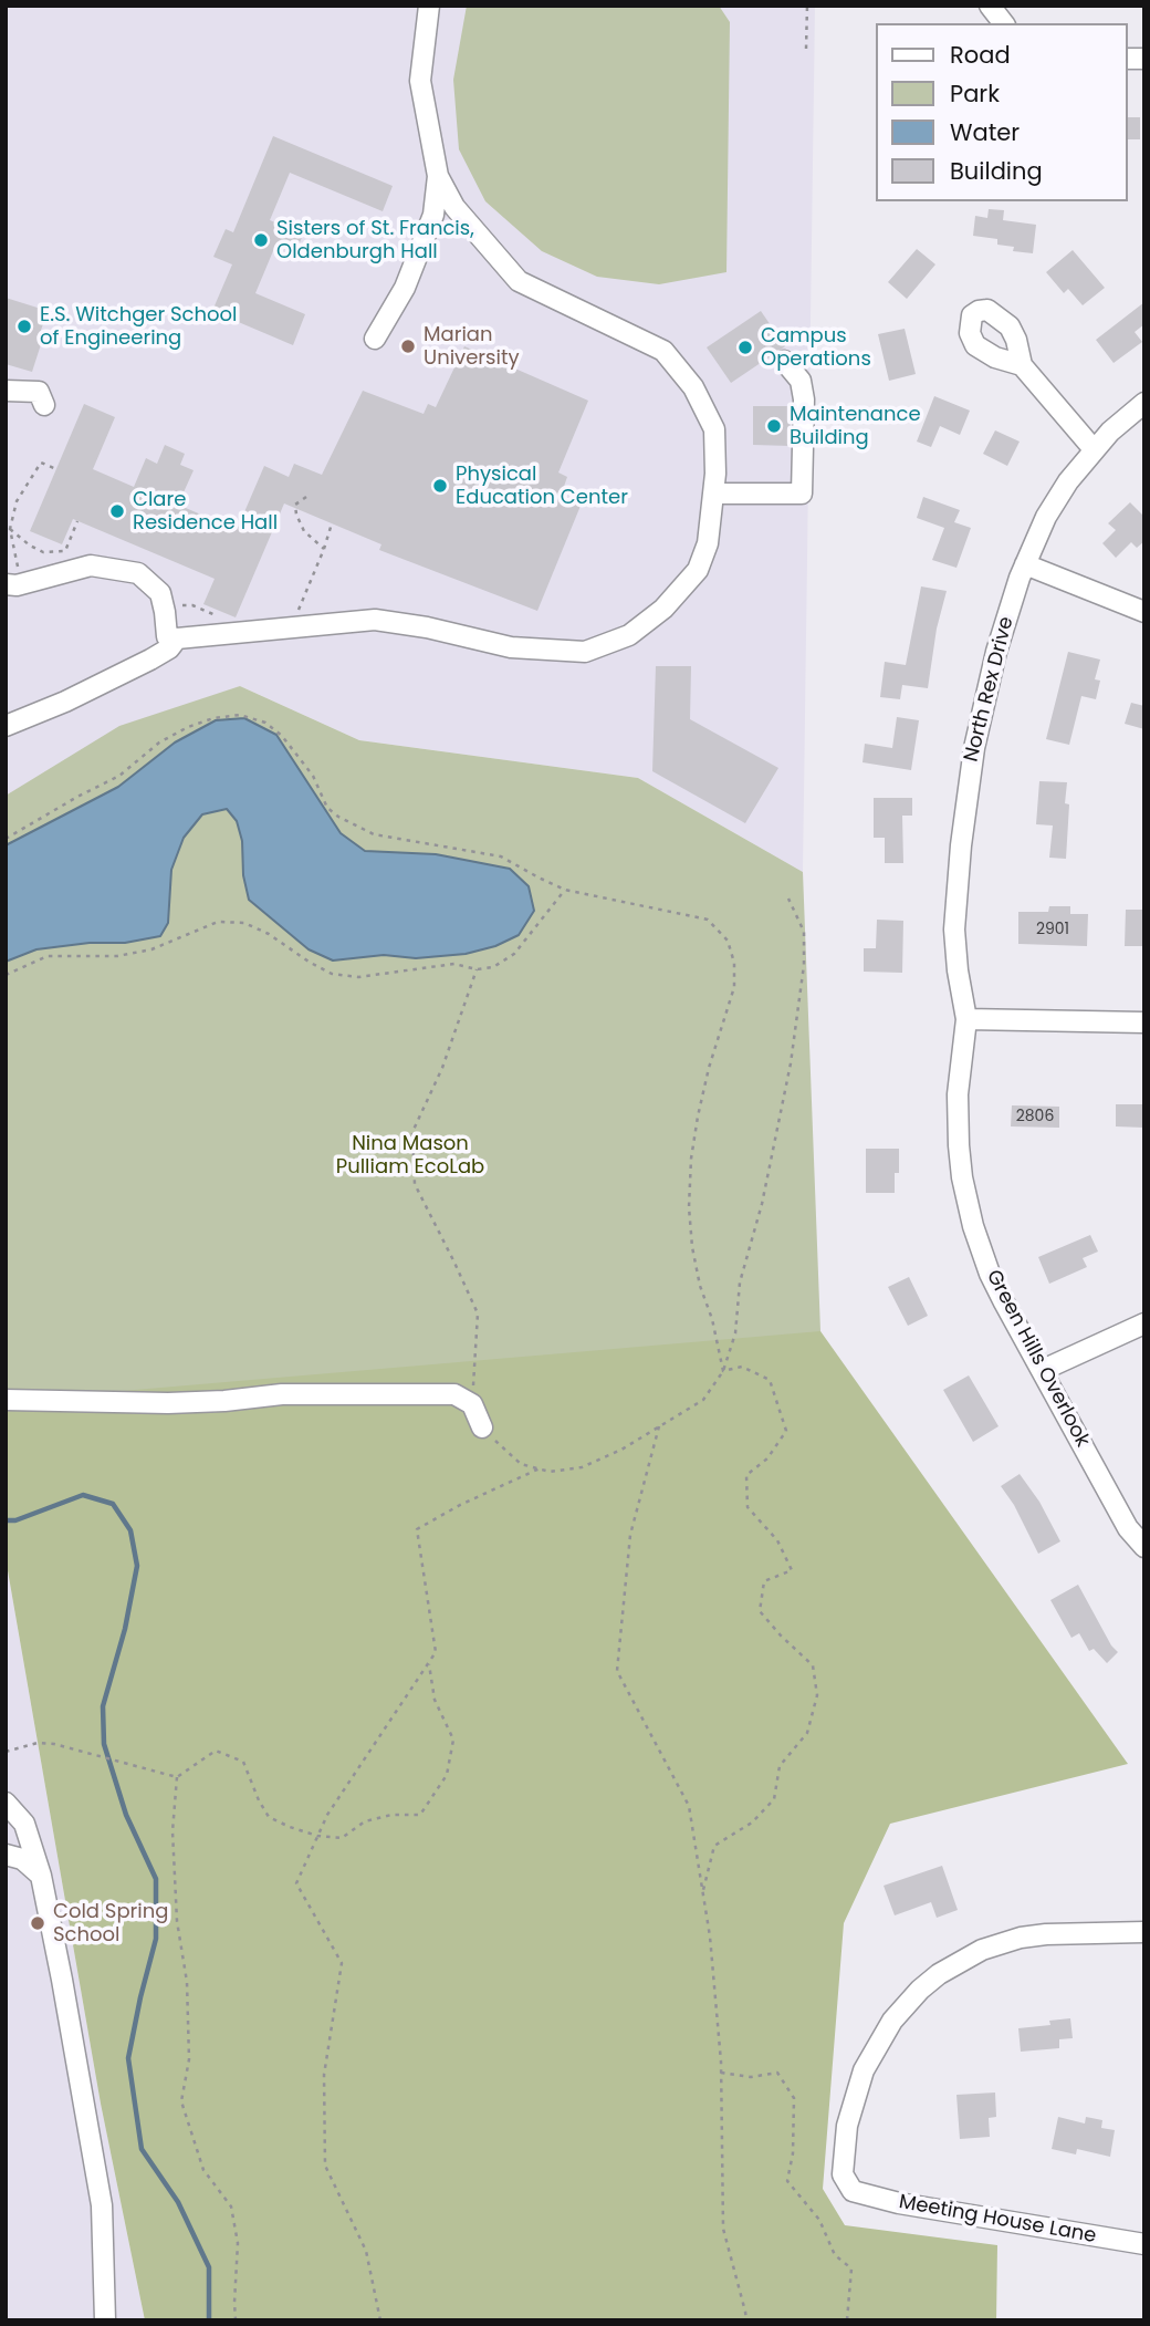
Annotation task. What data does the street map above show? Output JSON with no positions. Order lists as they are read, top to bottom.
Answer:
{
  "streets": {
    "street": ["North Rex Drive", "Green Hills Overlook", "Meeting House Lane"]
  },
  "crossings": [
    ["North Rex Drive", "Green Hills Overlook"]
  ],
  "parks": ["Nina Mason Pulliam EcoLab"],
  "places": [
    "Sisters of St. Francis, Oldenburgh Hall",
    "E.S. Witchger School of Engineering",
    "Marian University",
    "Campus Operations",
    "Maintenance Building",
    "Physical Education Center",
    "Clare Residence Hall",
    "Cold Spring School"
  ],
  "house_numbers": ["2901", "2806"],
  "legend": [
    "Road",
    "Park",
    "Water",
    "Building"
  ]
}
